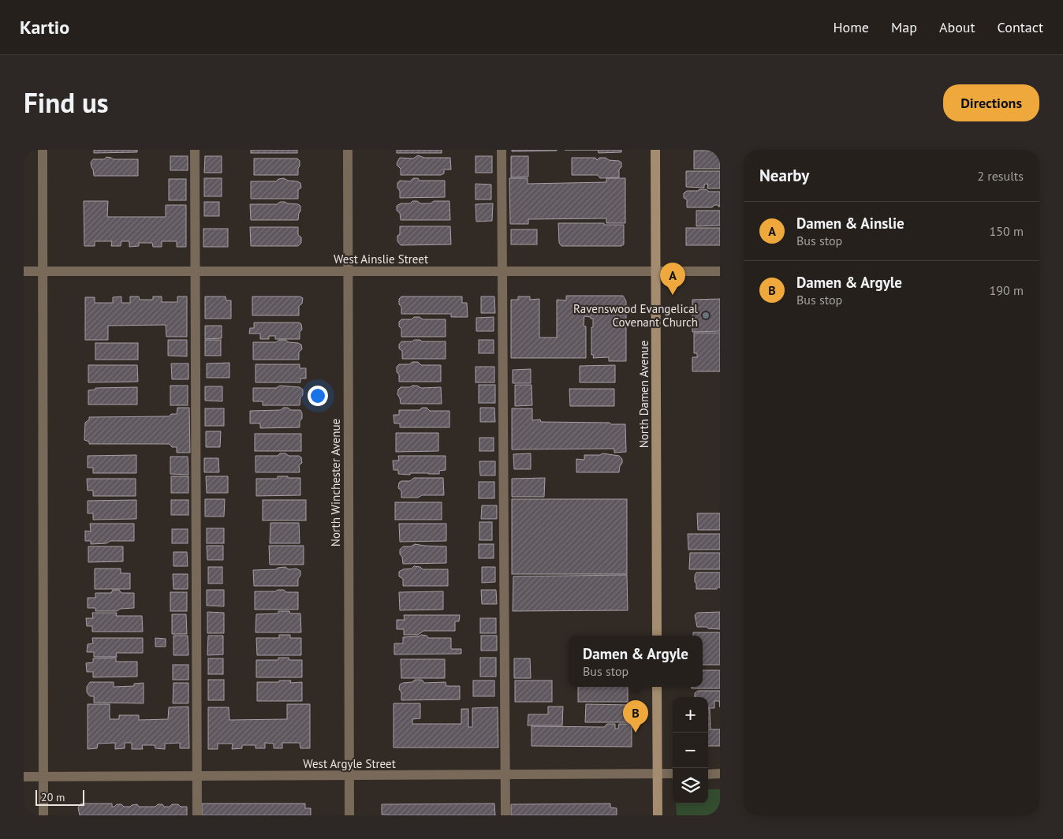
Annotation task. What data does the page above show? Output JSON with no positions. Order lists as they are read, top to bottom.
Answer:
{
  "streets": {
    "main road": ["North Damen Avenue"],
    "street": ["West Ainslie Street", "North Winchester Avenue", "West Argyle Street"]
  },
  "crossings": [
    ["West Ainslie Street", "North Damen Avenue"],
    ["West Ainslie Street", "North Winchester Avenue"],
    ["North Winchester Avenue", "West Argyle Street"]
  ],
  "places": ["Ravenswood Evangelical Covenant Church"],
  "scale_bar": "20 m",
  "page": {
    "header": "Kartio",
    "nav": [
      "Home",
      "Map",
      "About",
      "Contact"
    ],
    "title": "Find us",
    "buttons": "Directions",
    "heading": ["Nearby", "2 results"],
    "list": [
      {
        "mark": "A",
        "name": "Damen & Ainslie",
        "note": "Bus stop",
        "value": "150 m"
      },
      {
        "mark": "B",
        "name": "Damen & Argyle",
        "note": "Bus stop",
        "value": "190 m"
      }
    ],
    "pins": ["A", "B"],
    "popup": ["Damen & Argyle", "Bus stop"],
    "map_buttons": ["+", "−"],
    "scale": "20 m"
  }
}
